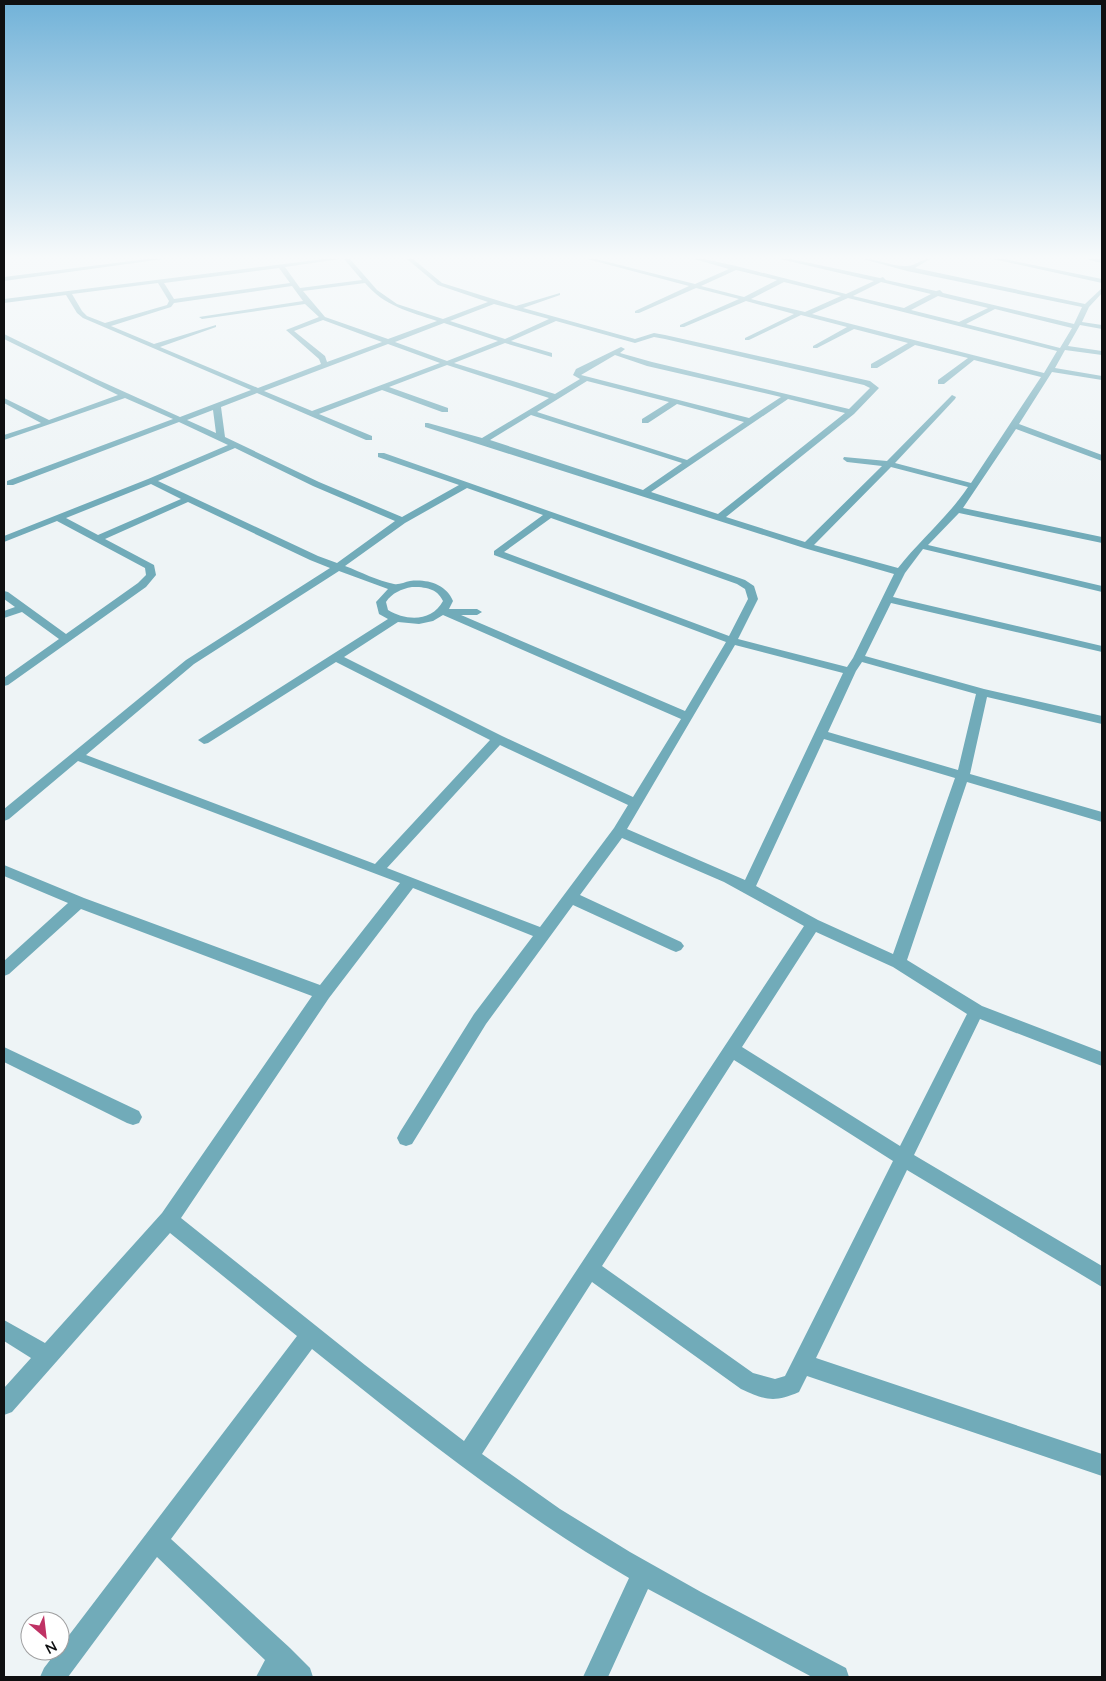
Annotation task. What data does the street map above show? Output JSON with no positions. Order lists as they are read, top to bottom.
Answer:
{
  "north": "bottom right"
}
